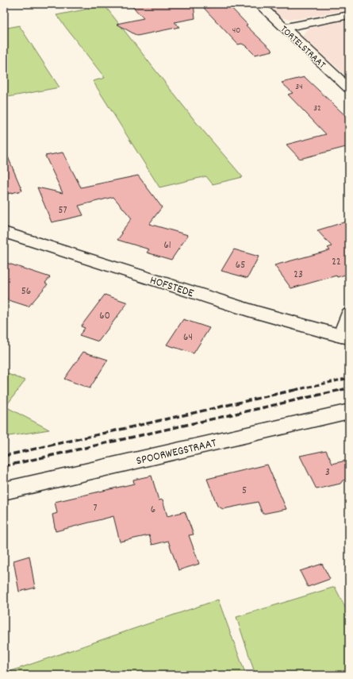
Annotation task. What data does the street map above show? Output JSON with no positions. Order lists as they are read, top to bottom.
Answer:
{
  "streets": {
    "street": ["TORTELSTRAAT", "HOFSTEDE", "SPOORWEGSTRAAT"]
  },
  "house_numbers": [
    "40",
    "34",
    "32",
    "57",
    "61",
    "22",
    "65",
    "23",
    "56",
    "60",
    "64",
    "3",
    "5",
    "7",
    "6"
  ]
}
